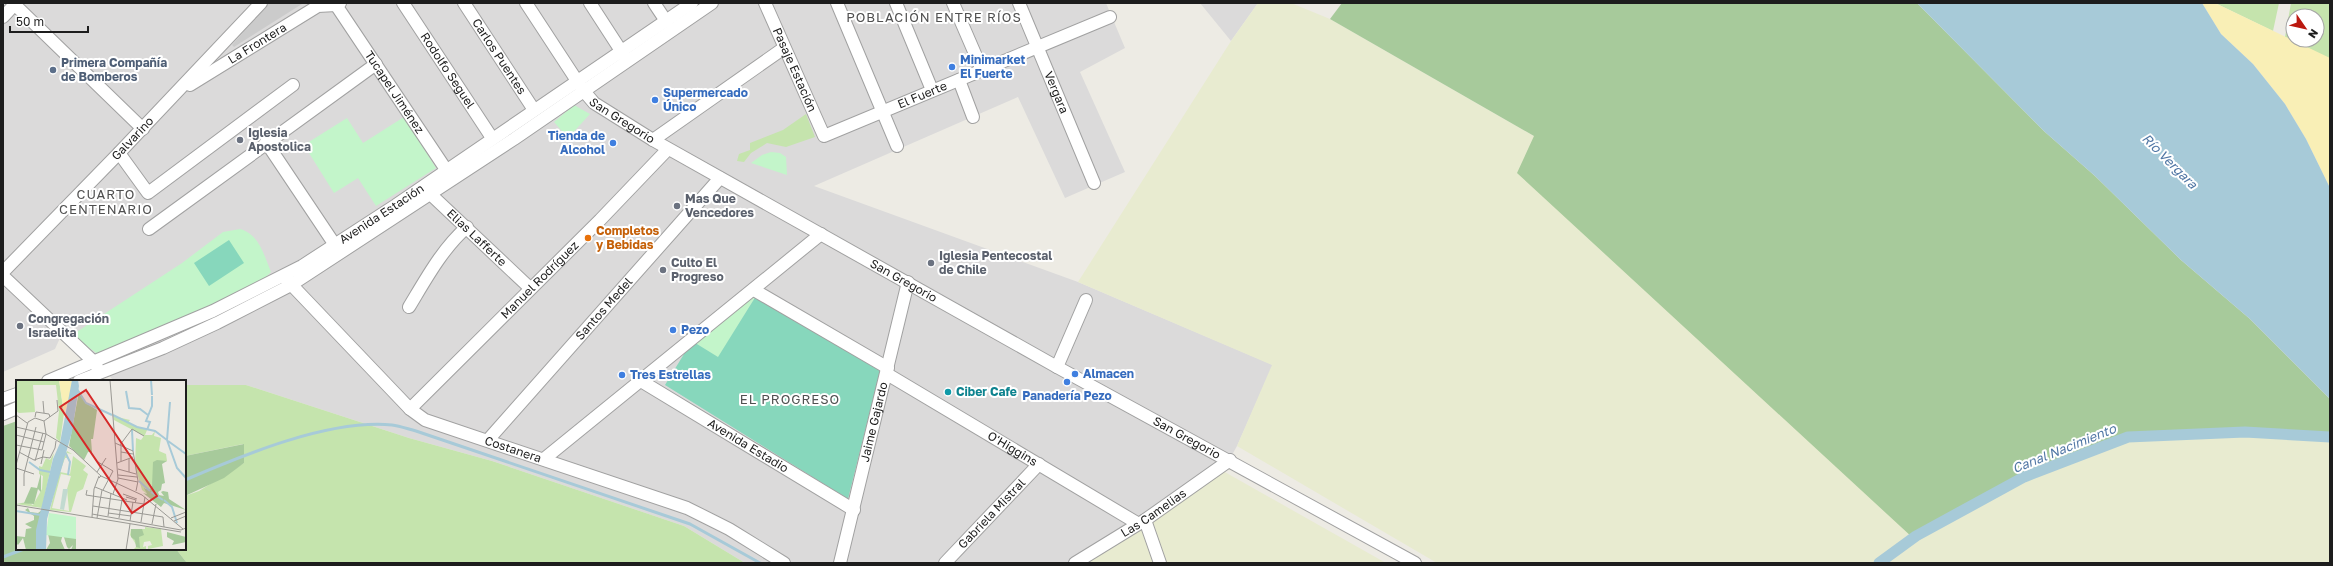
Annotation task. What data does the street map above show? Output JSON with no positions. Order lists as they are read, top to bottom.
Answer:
{
  "streets": {
    "street": [
      "La Frontera",
      "Carlos Puentes",
      "Pasaje Estación",
      "Rodolfo Seguel",
      "Tucapel Jiménez",
      "Vergara",
      "El Fuerte",
      "San Gregorio",
      "Galvarino",
      "Avenida Estación",
      "Elias Lafferte",
      "Manuel Rodríguez",
      "Santos Medel",
      "Jaime Gajardo",
      "Avenida Estadio",
      "Costanera",
      "O'Higgins",
      "Las Camelias",
      "Gabriela Mistral"
    ]
  },
  "crossings": [
    ["La Frontera", "Tucapel Jiménez"],
    ["La Frontera", "Galvarino"],
    ["Carlos Puentes", "Avenida Estación"],
    ["Pasaje Estación", "El Fuerte"],
    ["Rodolfo Seguel", "Avenida Estación"],
    ["Tucapel Jiménez", "Avenida Estación"],
    ["Vergara", "El Fuerte"],
    ["San Gregorio", "Avenida Estación"],
    ["San Gregorio", "Manuel Rodríguez"],
    ["San Gregorio", "Santos Medel"],
    ["San Gregorio", "Jaime Gajardo"],
    ["San Gregorio", "Las Camelias"],
    ["Avenida Estación", "Elias Lafferte"],
    ["Avenida Estación", "Costanera"],
    ["Elias Lafferte", "Manuel Rodríguez"],
    ["Manuel Rodríguez", "Costanera"],
    ["Santos Medel", "Costanera"],
    ["Jaime Gajardo", "Avenida Estadio"],
    ["Jaime Gajardo", "O'Higgins"],
    ["O'Higgins", "Las Camelias"],
    ["O'Higgins", "Gabriela Mistral"]
  ],
  "districts": ["POBLACIÓN ENTRE RÍOS", "CUARTO CENTENARIO", "EL PROGRESO"],
  "water": ["Río Vergara", "Canal Nacimiento"],
  "places": [
    "Minimarket El Fuerte",
    "Primera Compañía de Bomberos",
    "Supermercado Único",
    "Iglesia Apostolica",
    "Tienda de Alcohol",
    "Mas Que Vencedores",
    "Completos y Bebidas",
    "Iglesia Pentecostal de Chile",
    "Culto El Progreso",
    "Congregación Israelita",
    "Pezo",
    "Almacen",
    "Tres Estrellas",
    "Panadería Pezo",
    "Ciber Cafe"
  ],
  "scale_bar": "50 m",
  "north": "bottom right"
}
